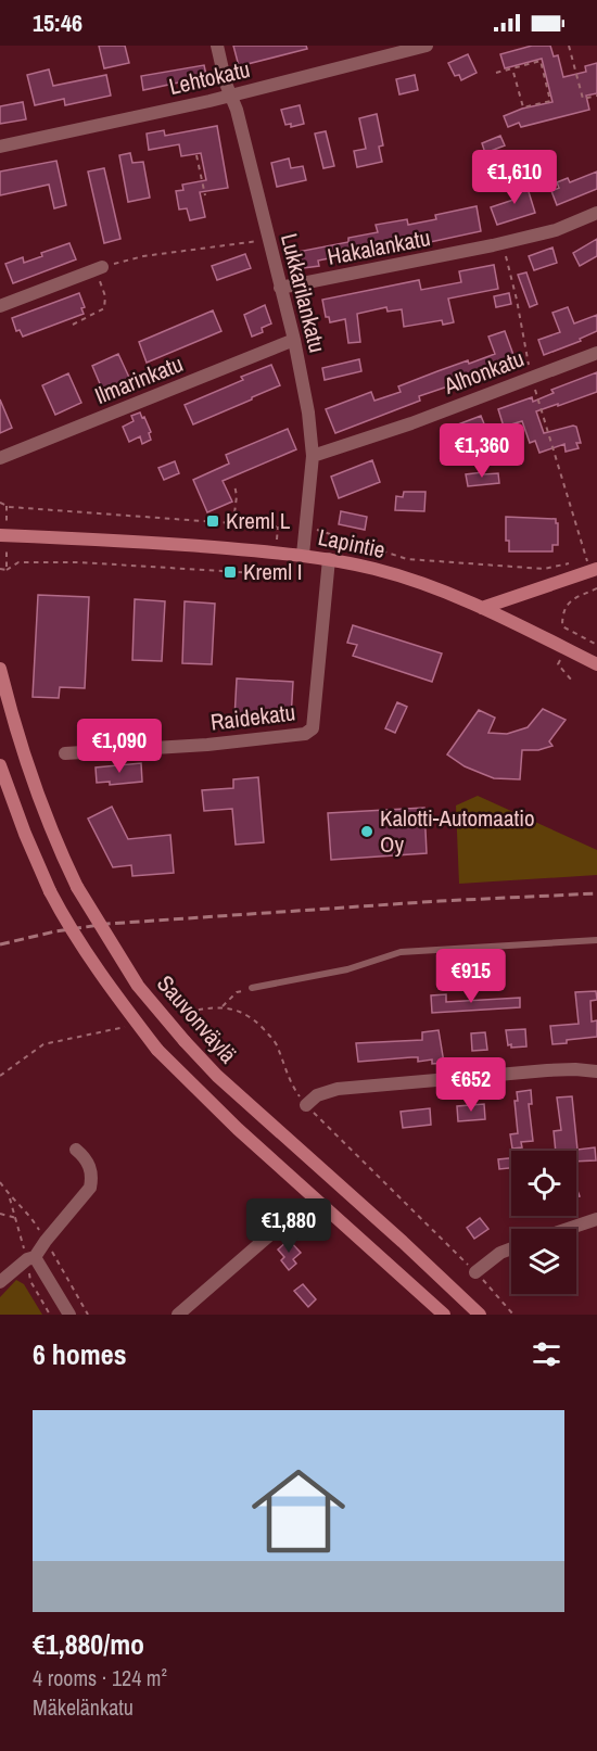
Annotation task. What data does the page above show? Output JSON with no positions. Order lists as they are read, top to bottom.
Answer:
{
  "streets": {
    "main road": ["Lapintie", "Sauvonväylä"],
    "street": [
      "Lehtokatu",
      "Hakalankatu",
      "Lukkarilankatu",
      "Alhonkatu",
      "Ilmarinkatu",
      "Raidekatu"
    ]
  },
  "crossings": [
    ["Lehtokatu", "Lukkarilankatu"],
    ["Hakalankatu", "Lukkarilankatu"],
    ["Lukkarilankatu", "Alhonkatu"],
    ["Lukkarilankatu", "Ilmarinkatu"],
    ["Lukkarilankatu", "Lapintie"],
    ["Lapintie", "Raidekatu"]
  ],
  "places": {
    "transit": ["Kreml L", "Kreml I"],
    "other": ["Kalotti-Automaatio Oy"]
  },
  "page": {
    "status": "15:46",
    "price": [
      "€1,610",
      "€1,360",
      "€1,090",
      "€915",
      "€652",
      "€1,880"
    ],
    "heading": "6 homes",
    "list": [
      {
        "name": "€1,880/mo",
        "note": "4 rooms · 124 m² · Mäkelänkatu"
      }
    ]
  }
}
